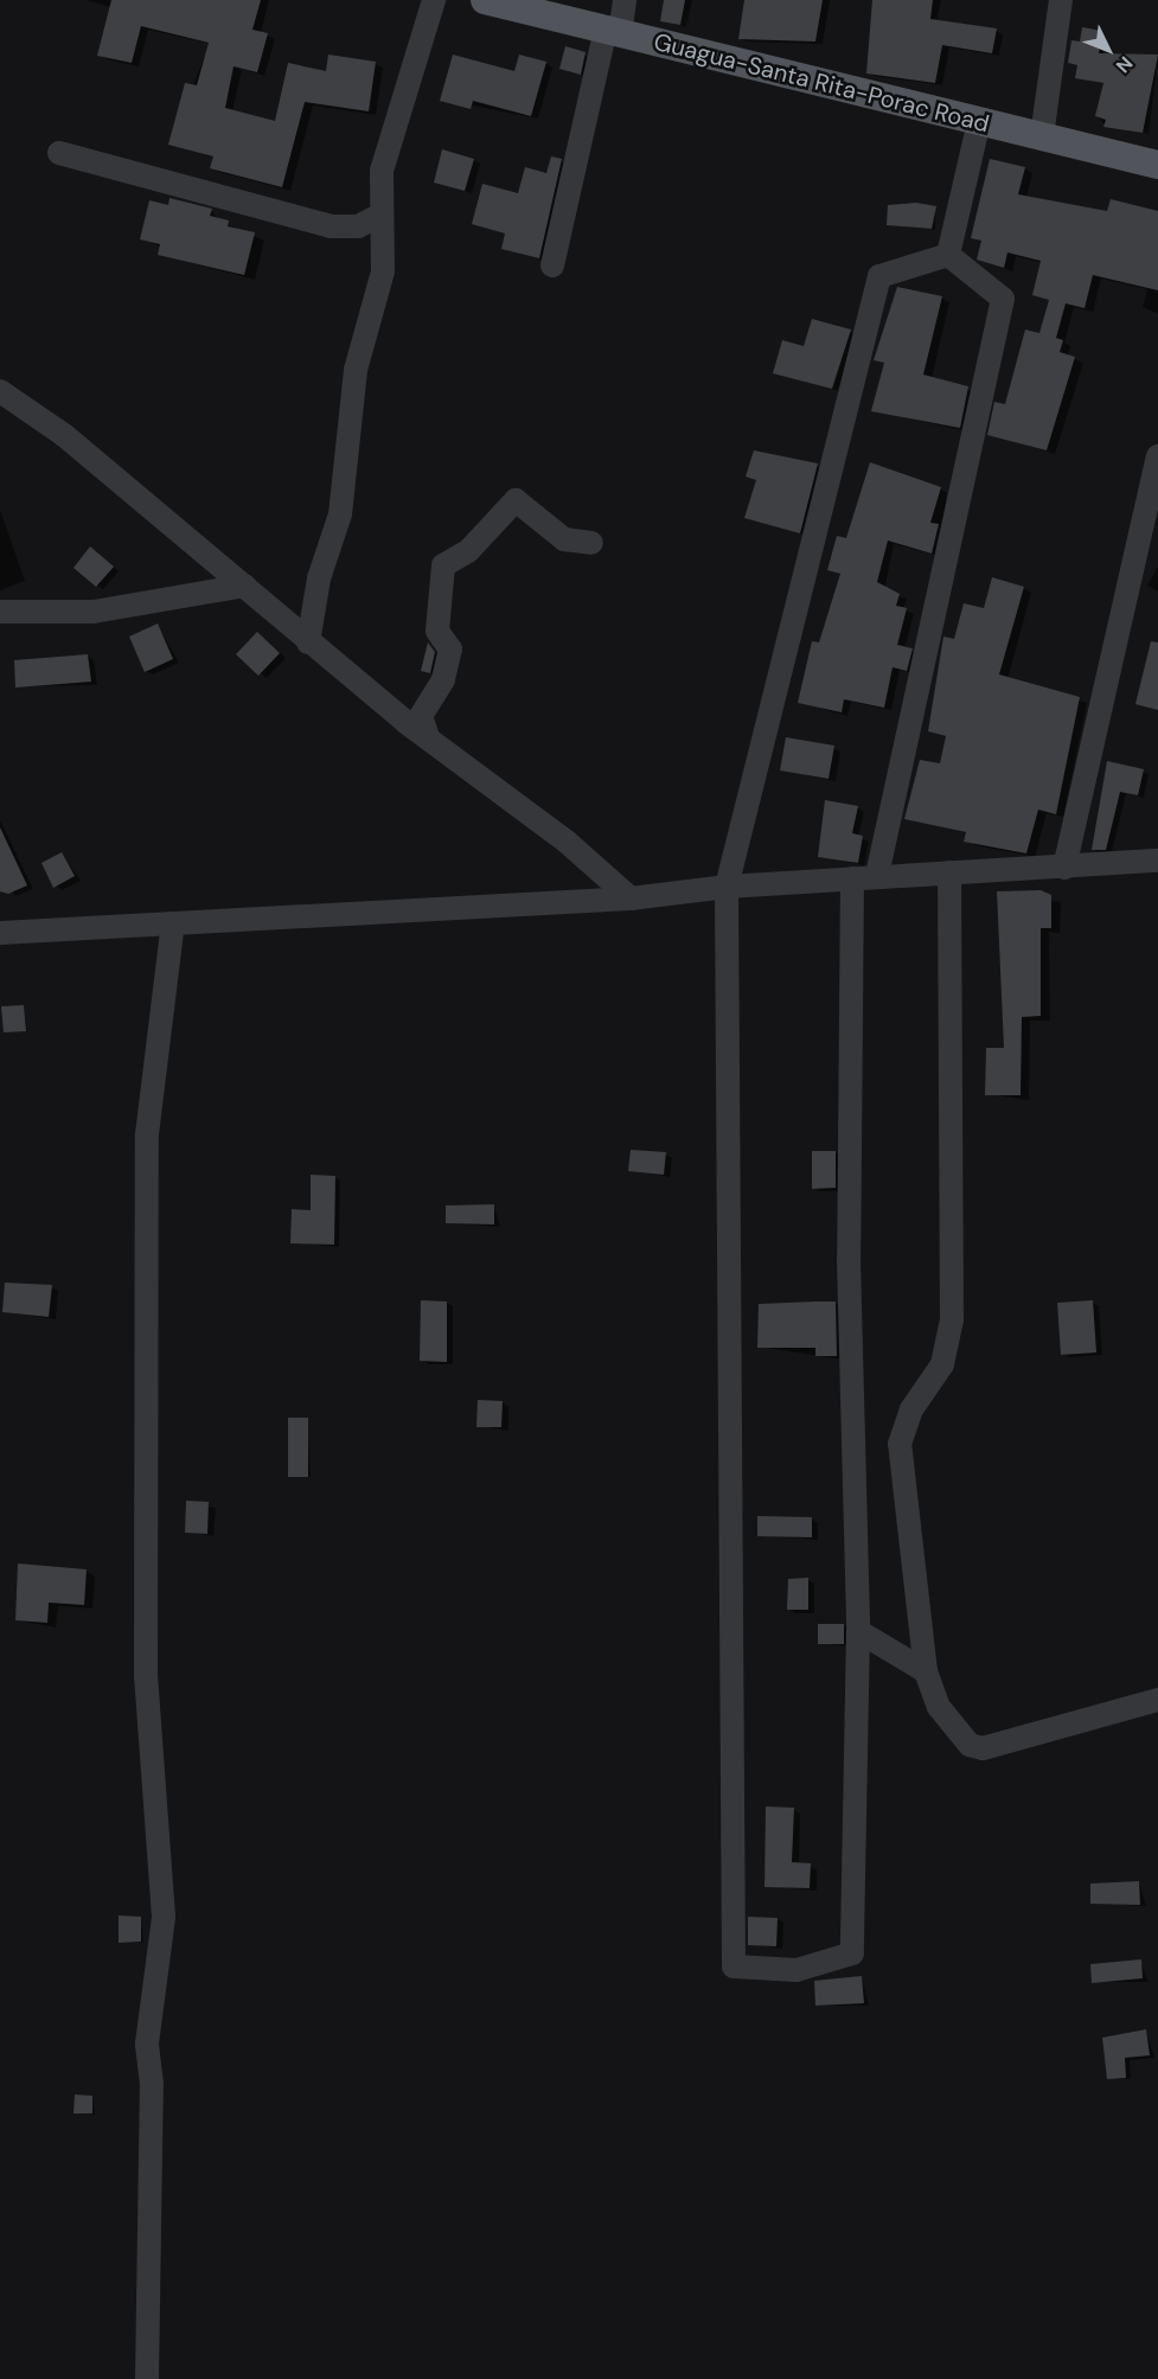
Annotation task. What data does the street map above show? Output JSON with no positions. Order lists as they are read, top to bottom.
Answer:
{
  "streets": {
    "main road": ["Guagua-Santa Rita-Porac Road"]
  },
  "north": "bottom right"
}
